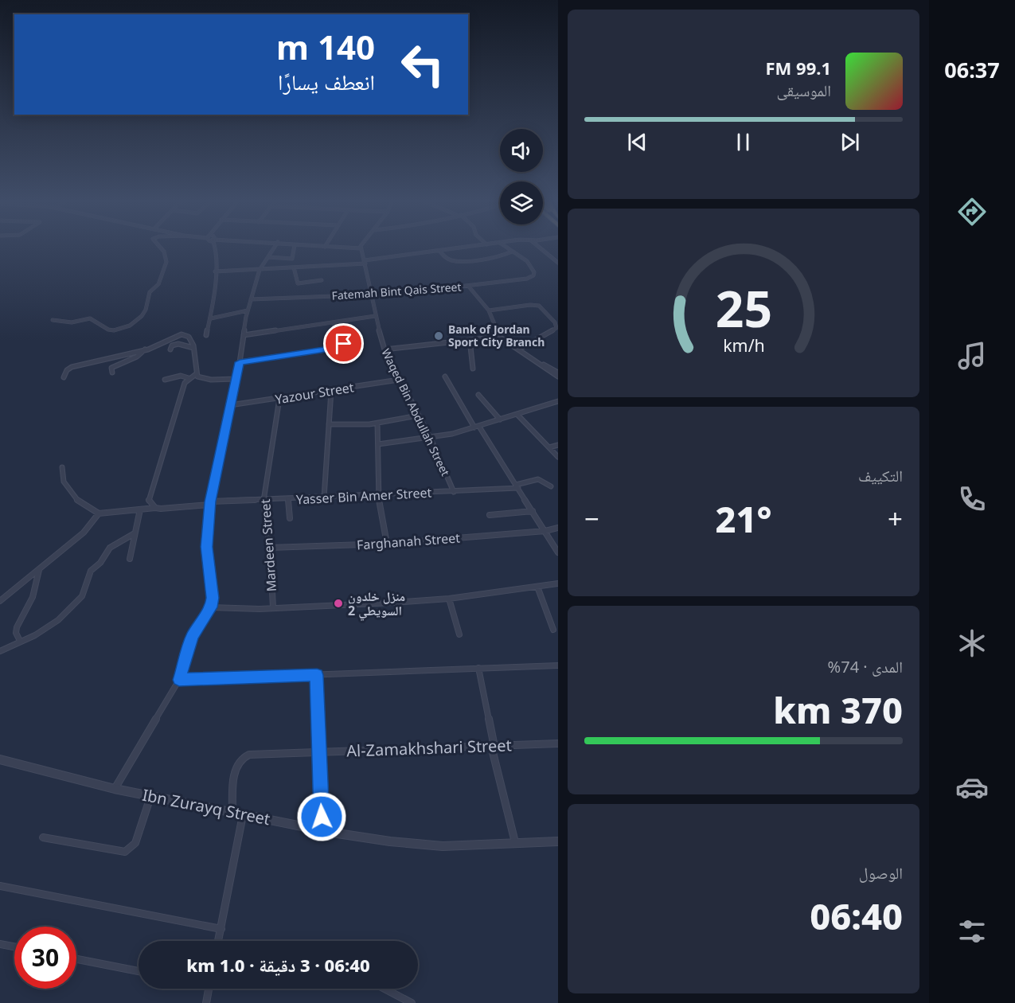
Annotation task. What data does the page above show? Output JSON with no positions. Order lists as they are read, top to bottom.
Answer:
{
  "streets": {
    "street": [
      "Fatemah Bint Qais Street",
      "Yazour Street",
      "Waqed Bin Abdullah Street",
      "Yasser Bin Amer Street",
      "Farghanah Street",
      "Mardeen Street",
      "Al-Zamakhshari Street",
      "Ibn Zurayq Street"
    ]
  },
  "crossings": [
    ["Fatemah Bint Qais Street", "Waqed Bin Abdullah Street"],
    ["Yazour Street", "Waqed Bin Abdullah Street"],
    ["Yazour Street", "Mardeen Street"],
    ["Waqed Bin Abdullah Street", "Yasser Bin Amer Street"],
    ["Yasser Bin Amer Street", "Mardeen Street"],
    ["Farghanah Street", "Mardeen Street"],
    ["Al-Zamakhshari Street", "Ibn Zurayq Street"]
  ],
  "places": ["Bank of Jordan Sport City Branch", "منزل خلدون السويطي 2"],
  "page": {
    "tabs": "06:37",
    "turn": ["140 m", "انعطف يسارًا"],
    "song": ["99.1 FM", "الموسيقى"],
    "tile": [
      "التكييف",
      ["المدى · 74%", "370 km"],
      ["الوصول", "06:40"]
    ],
    "heat": ["−", "21°", "+"],
    "limit": "30",
    "trip": "06:40 · 3 دقيقة · 1.0 km",
    "gauge": ["25", "km/h"]
  }
}
